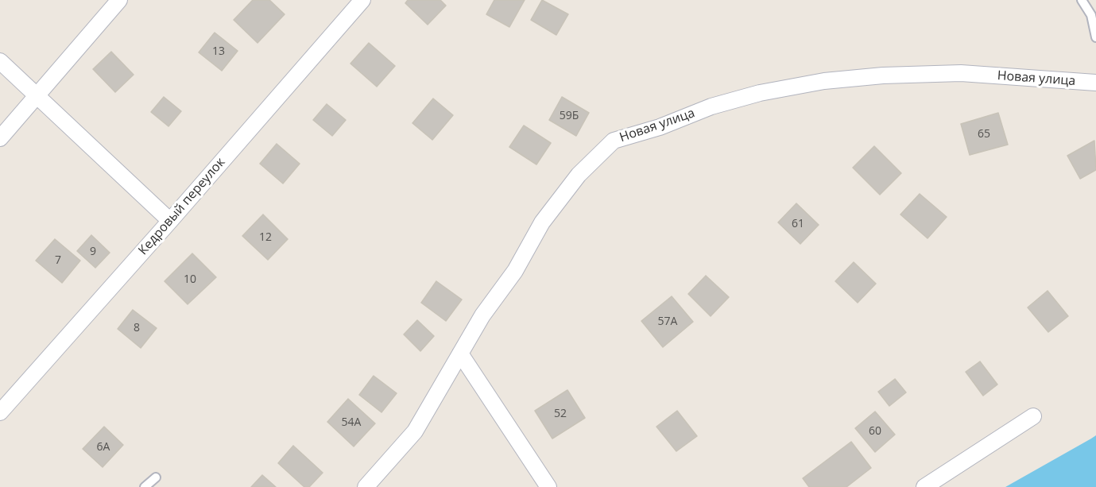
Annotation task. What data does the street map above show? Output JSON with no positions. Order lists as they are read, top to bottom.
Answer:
{
  "streets": {
    "street": ["Новая улица", "Кедровый переулок"]
  },
  "house_numbers": [
    "13",
    "59Б",
    "65",
    "61",
    "12",
    "9",
    "7",
    "10",
    "57А",
    "8",
    "52",
    "54А",
    "60",
    "6А"
  ]
}
